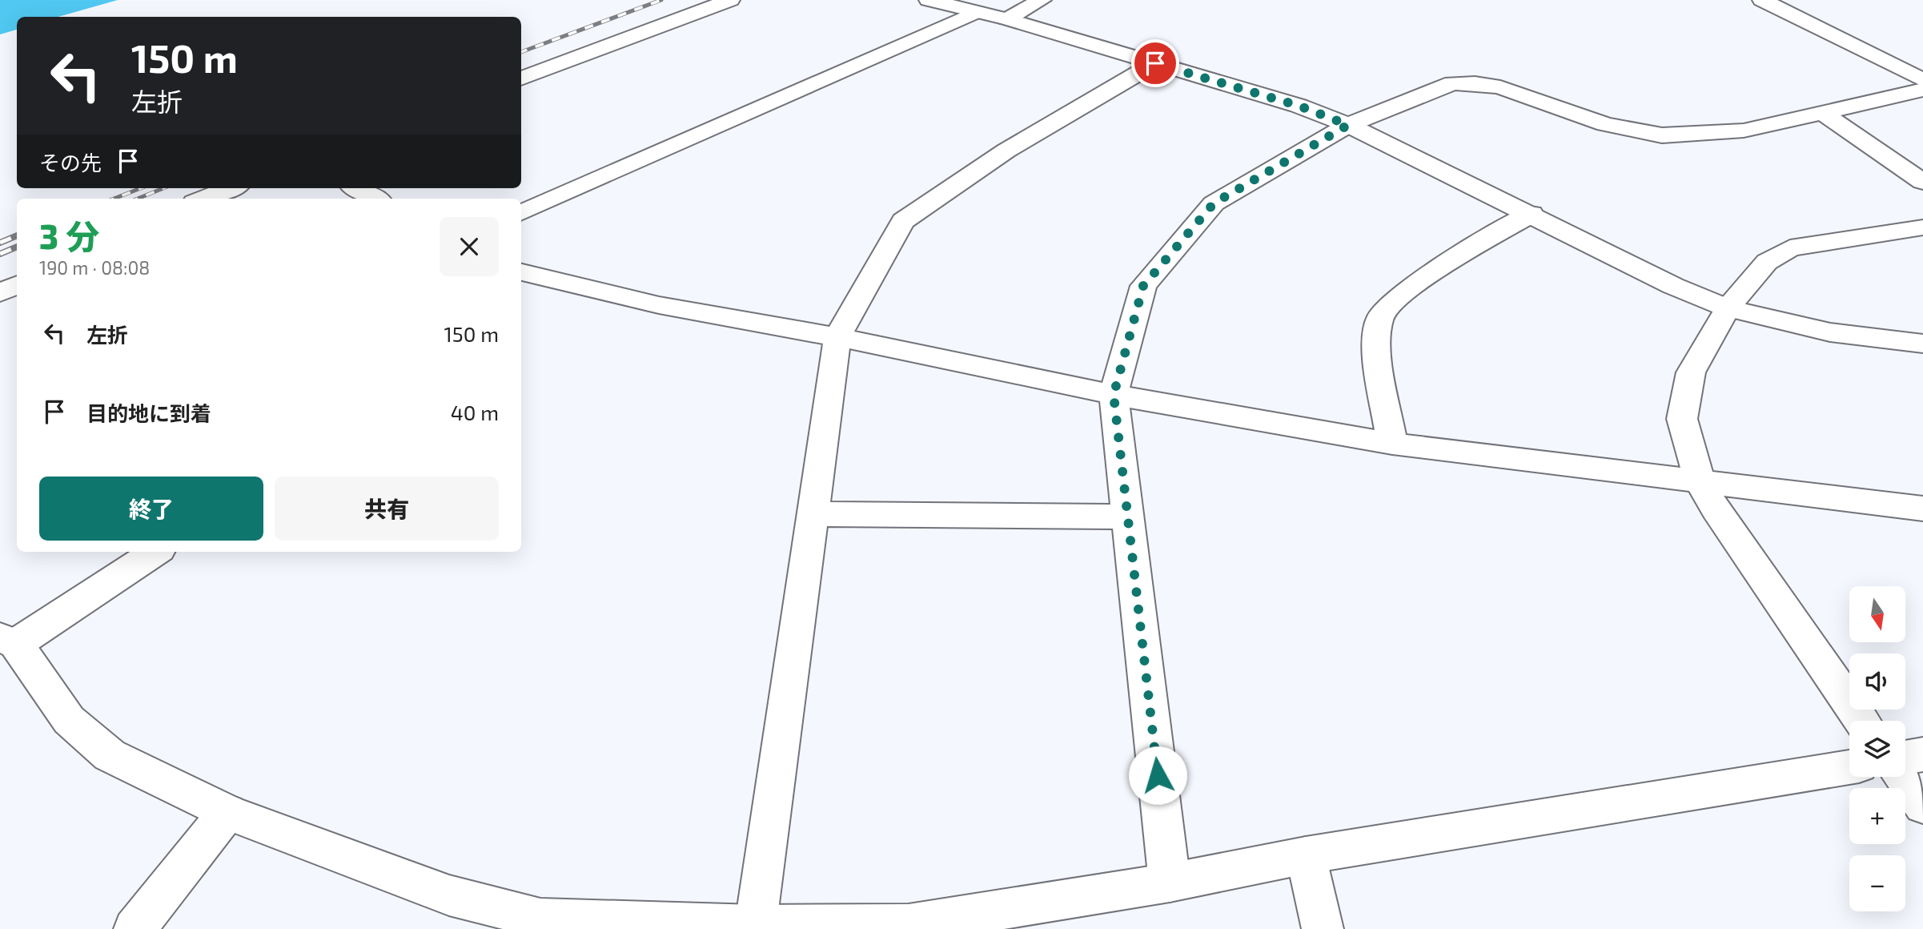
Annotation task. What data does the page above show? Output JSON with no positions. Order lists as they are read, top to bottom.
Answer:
{
  "north": "bottom",
  "page": {
    "turn": ["150 m", "左折"],
    "then": "その先",
    "heading": ["3 分", "190 m · 08:08"],
    "list": [
      {
        "name": "左折",
        "value": "150 m"
      },
      {
        "name": "目的地に到着",
        "value": "40 m"
      }
    ],
    "buttons": ["終了", "共有"],
    "map_buttons": ["+", "−"]
  }
}
